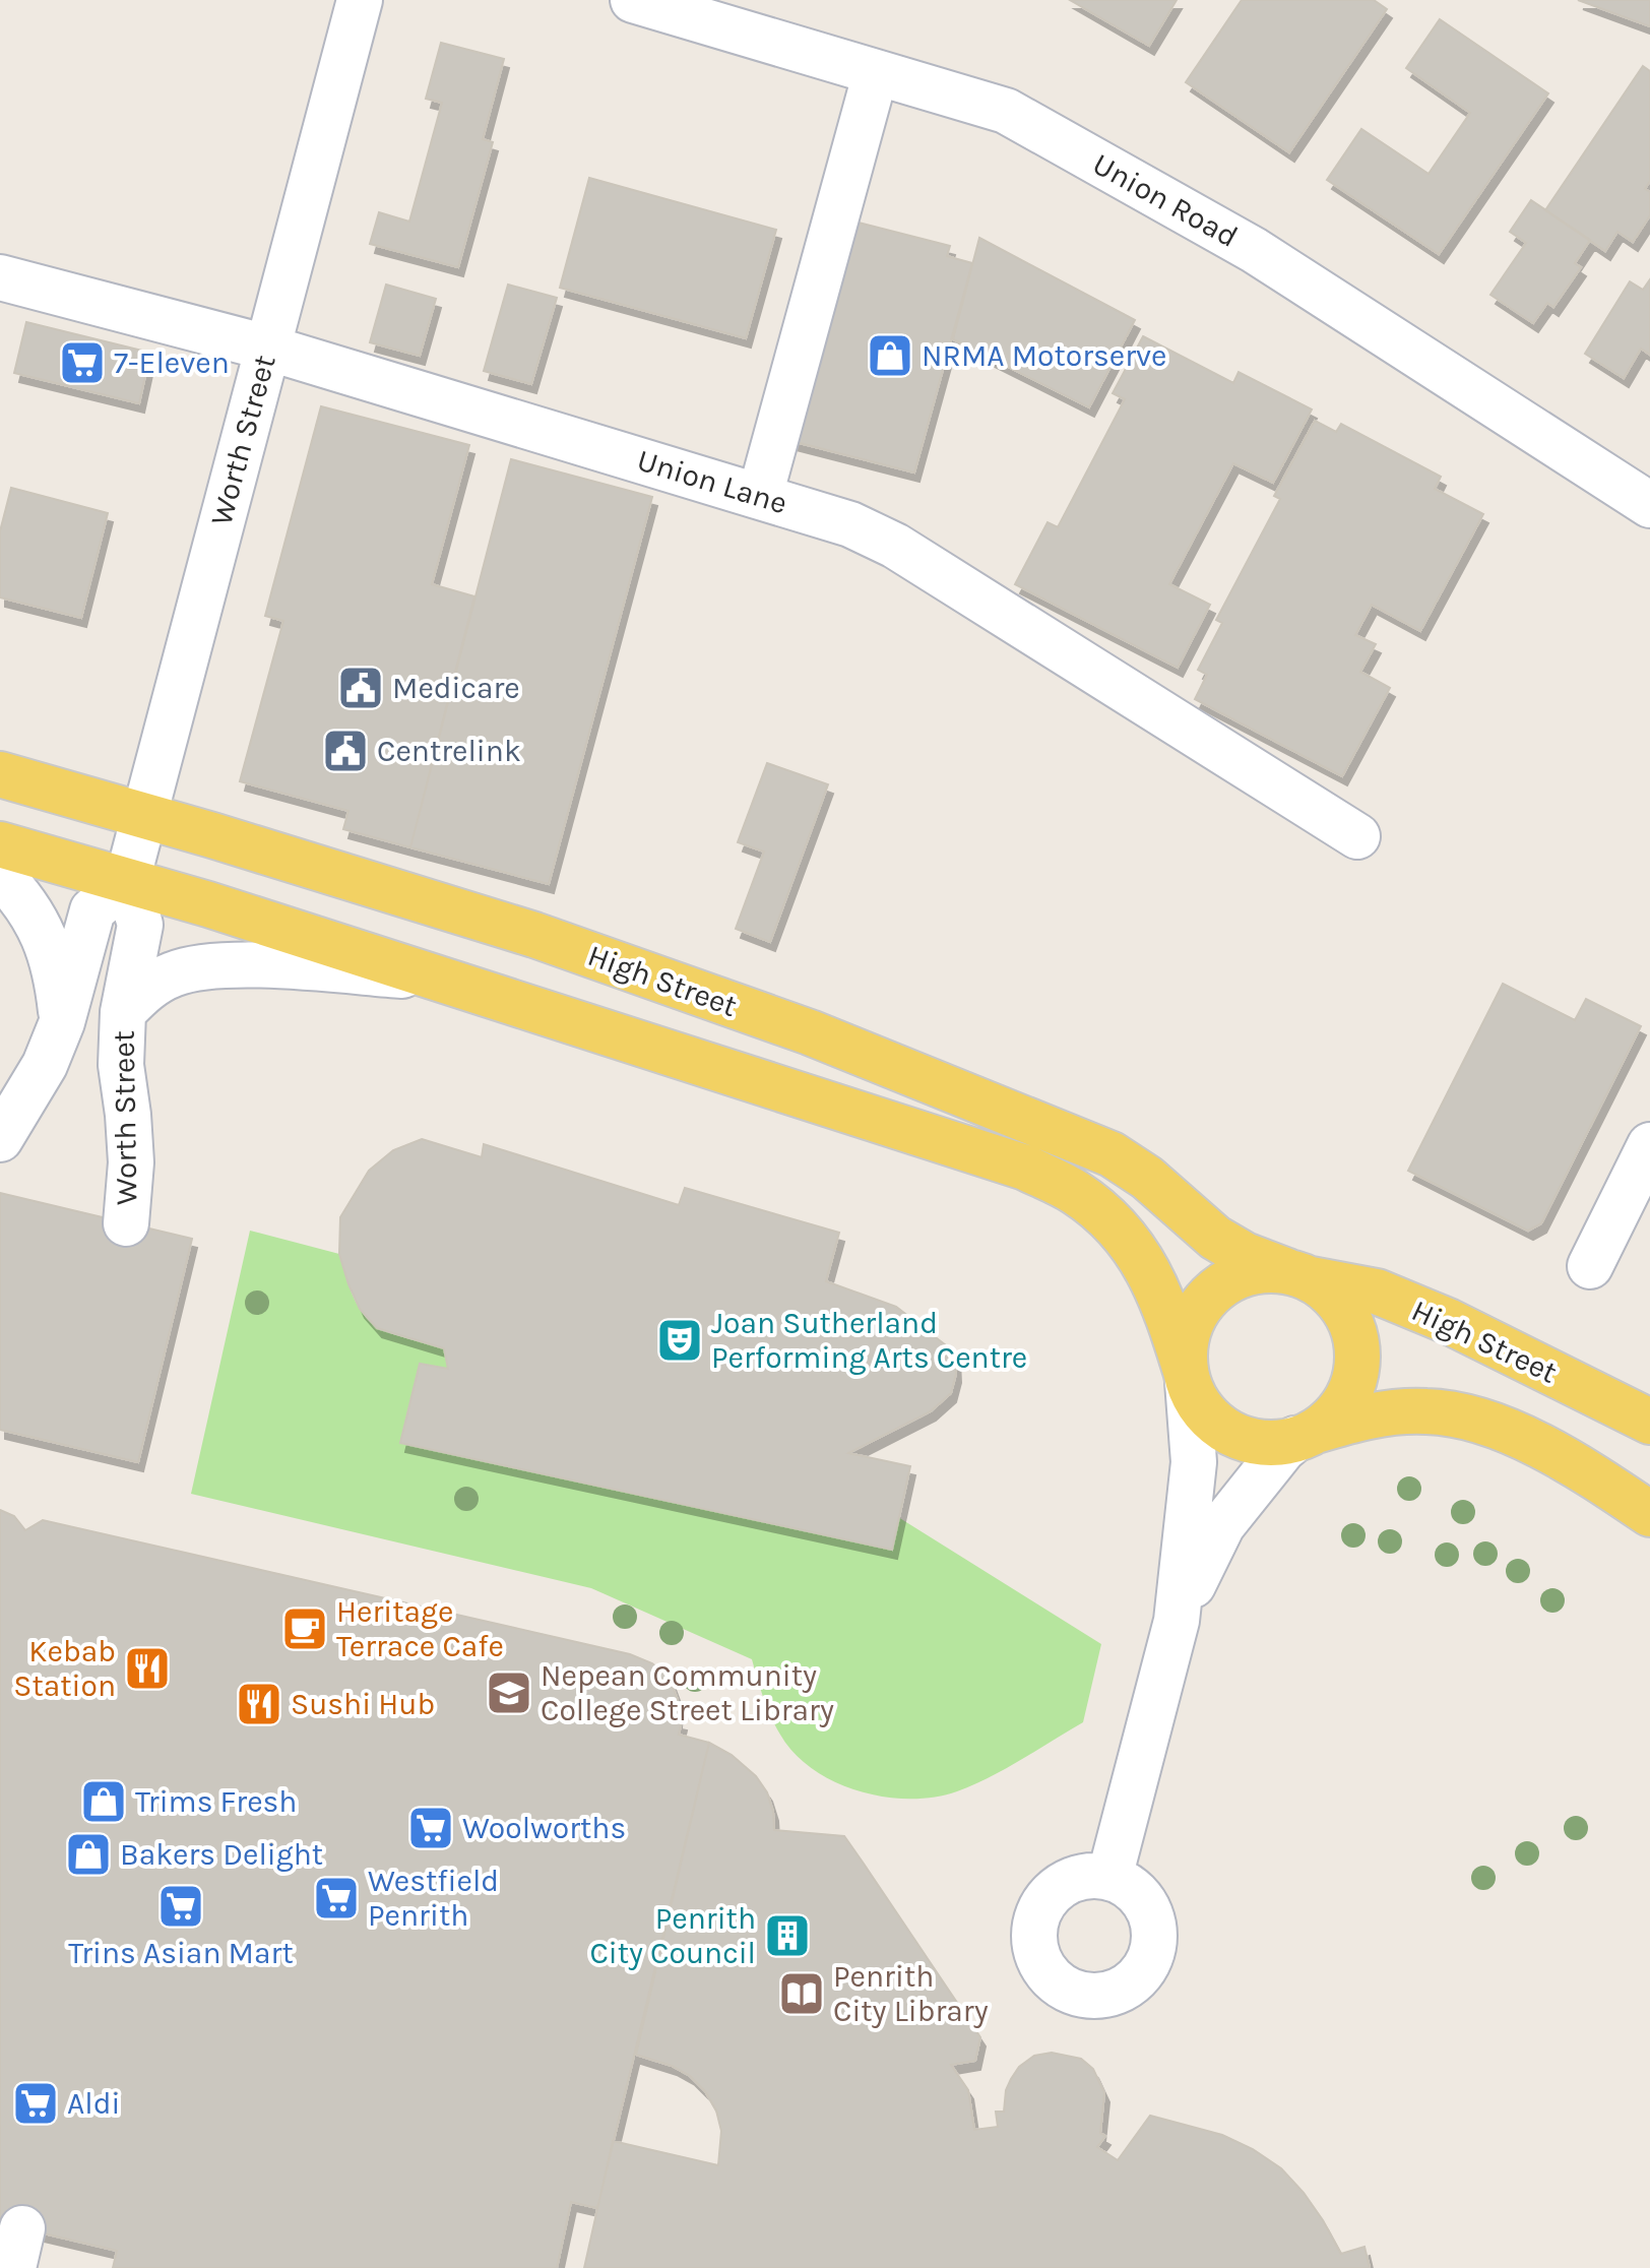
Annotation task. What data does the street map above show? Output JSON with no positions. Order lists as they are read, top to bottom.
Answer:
{
  "streets": {
    "main road": ["High Street"],
    "street": ["Union Road", "Worth Street", "Union Lane"]
  },
  "crossings": [
    ["Worth Street", "Union Lane"],
    ["Worth Street", "High Street"]
  ],
  "places": {
    "shop": ["NRMA Motorserve", "Trims Fresh", "Bakers Delight"],
    "supermarket": [
      "7-Eleven",
      "Woolworths",
      "Westfield Penrith",
      "Trins Asian Mart",
      "Aldi"
    ],
    "public building": ["Medicare", "Centrelink"],
    "theatre": ["Joan Sutherland Performing Arts Centre"],
    "cafe": ["Heritage Terrace Cafe"],
    "restaurant": ["Kebab Station", "Sushi Hub"],
    "school or university": ["Nepean Community College Street Library"],
    "building": ["Penrith City Council"],
    "library": ["Penrith City Library"]
  }
}
